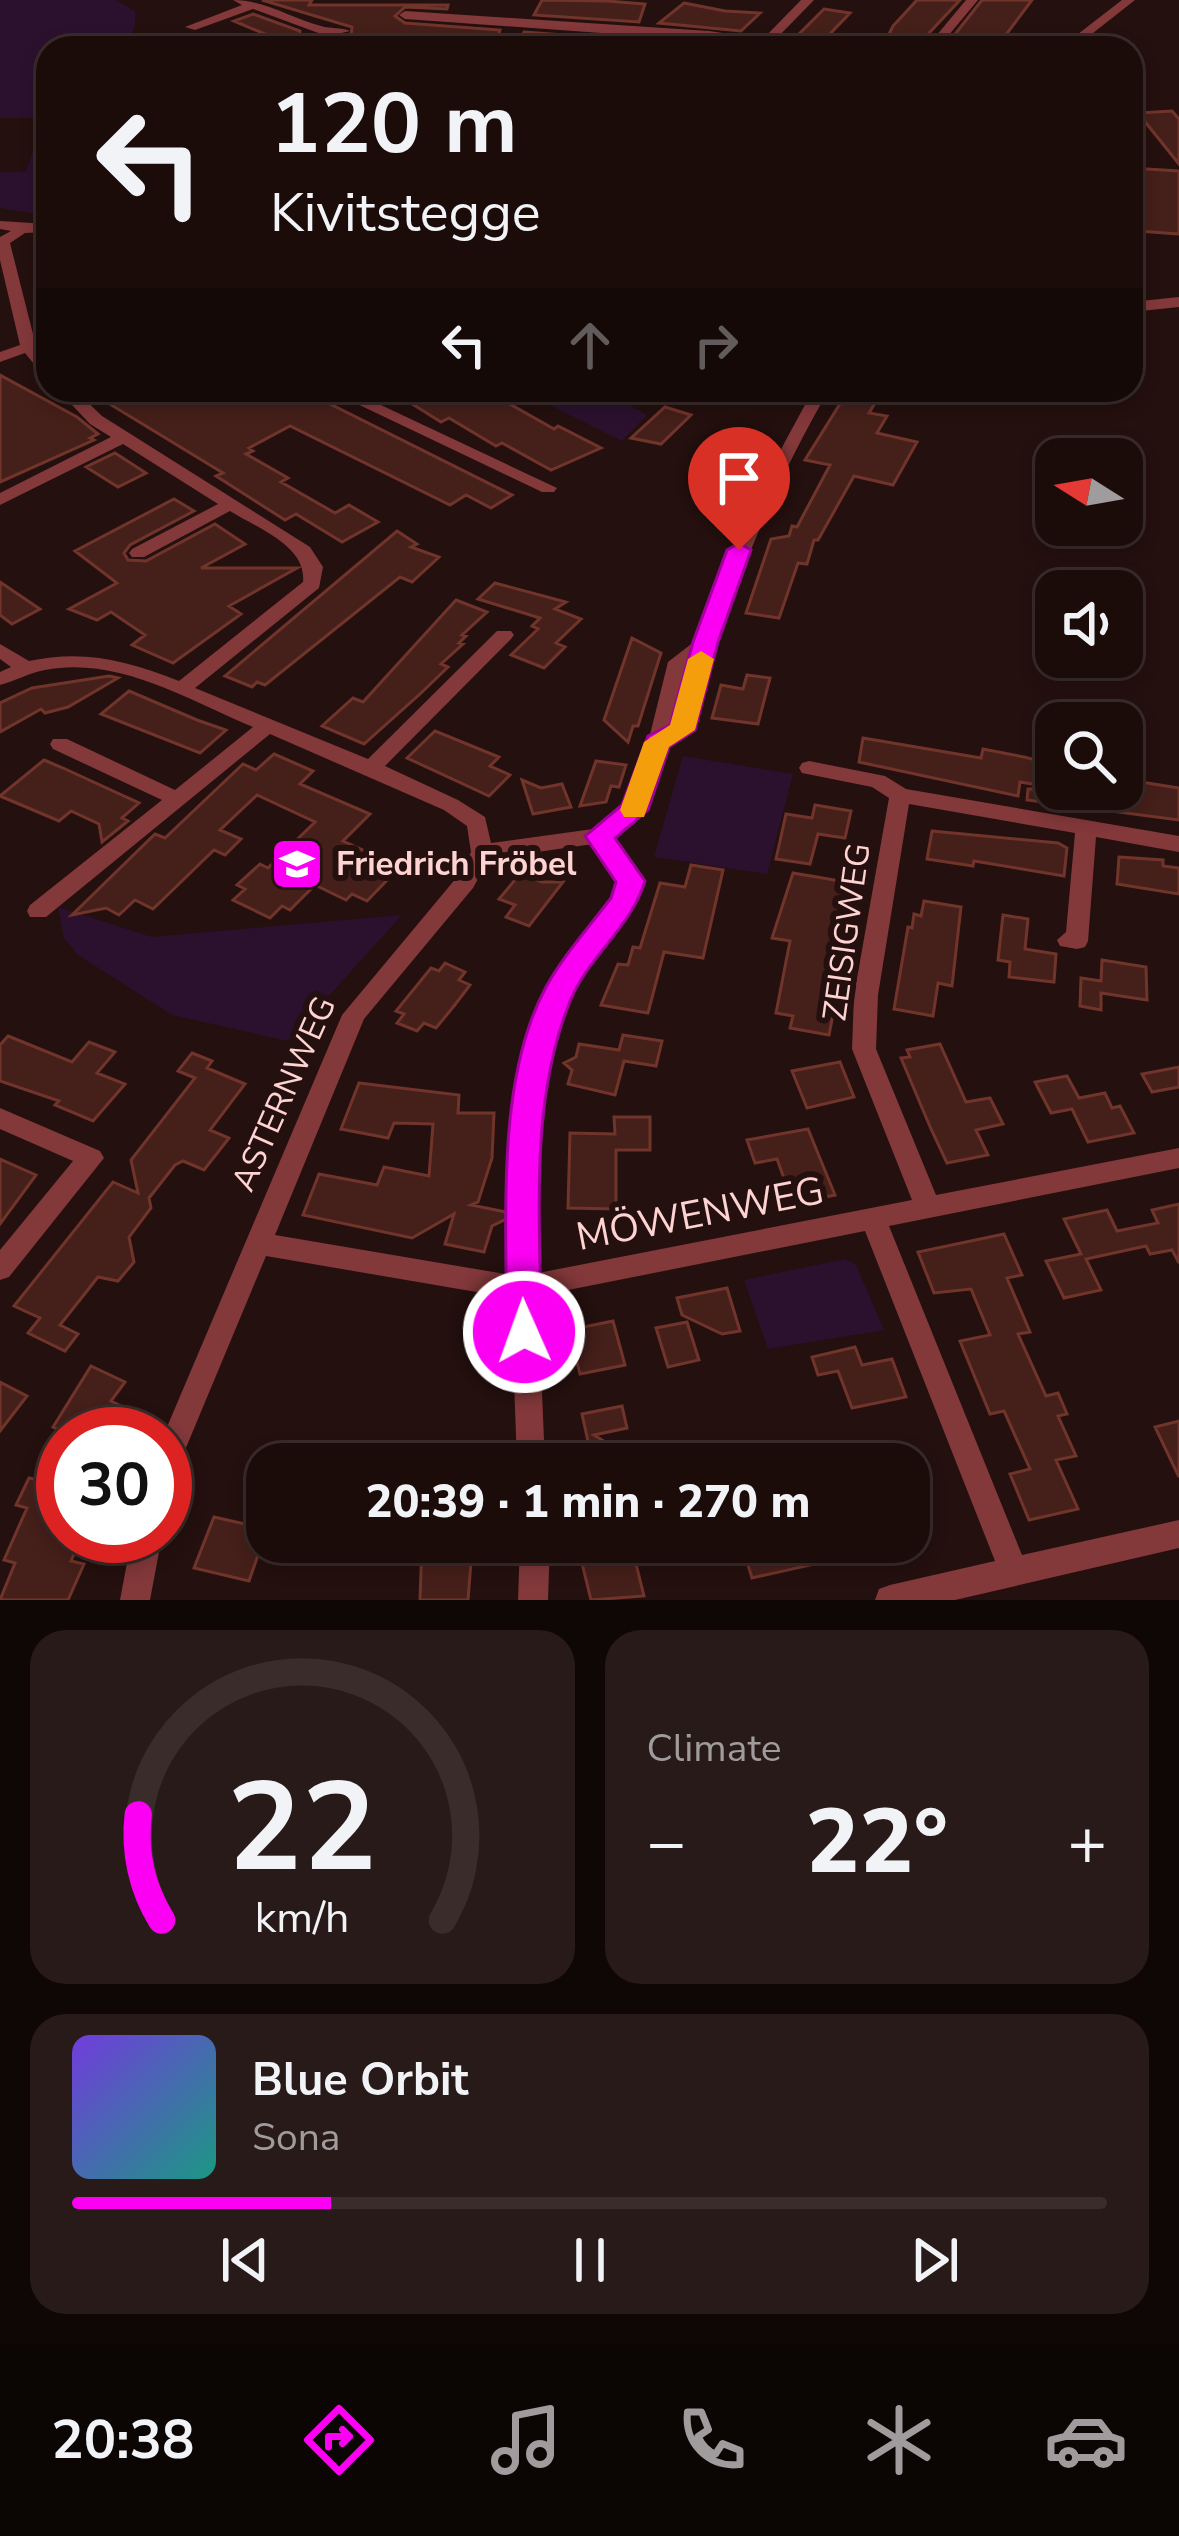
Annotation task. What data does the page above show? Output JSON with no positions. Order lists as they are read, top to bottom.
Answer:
{
  "streets": {
    "street": ["ZEISIGWEG", "ASTERNWEG", "MÖWENWEG"]
  },
  "crossings": [
    ["ZEISIGWEG", "MÖWENWEG"],
    ["ASTERNWEG", "MÖWENWEG"]
  ],
  "places": {
    "school or university": ["Friedrich Fröbel"]
  },
  "north": "left",
  "page": {
    "turn": ["120 m", "Kivitstegge"],
    "limit": "30",
    "trip": "20:39 · 1 min · 270 m",
    "tile": "Climate",
    "heat": ["−", "22°", "+"],
    "song": ["Blue Orbit", "Sona"],
    "tabs": "20:38",
    "gauge": ["22", "km/h"]
  }
}
